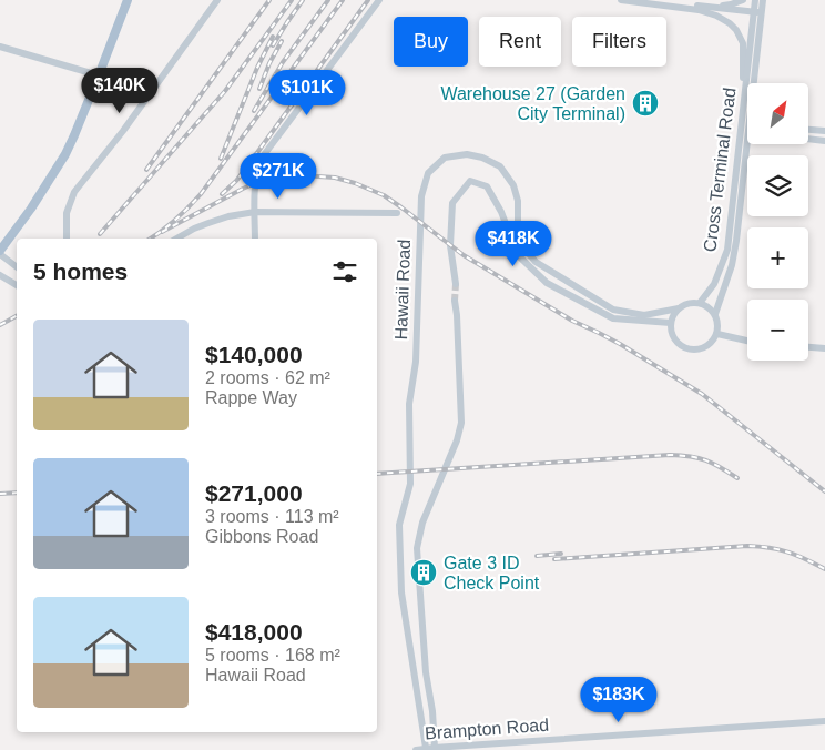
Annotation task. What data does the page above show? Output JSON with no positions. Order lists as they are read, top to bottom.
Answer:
{
  "streets": {
    "street": ["Cross Terminal Road", "Hawaii Road", "Brampton Road"]
  },
  "crossings": [
    ["Cross Terminal Road", "Hawaii Road"],
    ["Hawaii Road", "Brampton Road"]
  ],
  "places": {
    "building": ["Warehouse 27 (Garden City Terminal)", "Gate 3 ID Check Point"]
  },
  "north": "top right",
  "page": {
    "chip": ["Buy", "Rent", "Filters"],
    "price": [
      "$140K",
      "$101K",
      "$271K",
      "$418K",
      "$183K"
    ],
    "map_buttons": ["+", "−"],
    "heading": "5 homes",
    "list": [
      {
        "name": "$140,000",
        "note": "2 rooms · 62 m² · Rappe Way"
      },
      {
        "name": "$271,000",
        "note": "3 rooms · 113 m² · Gibbons Road"
      },
      {
        "name": "$418,000",
        "note": "5 rooms · 168 m² · Hawaii Road"
      }
    ]
  }
}
